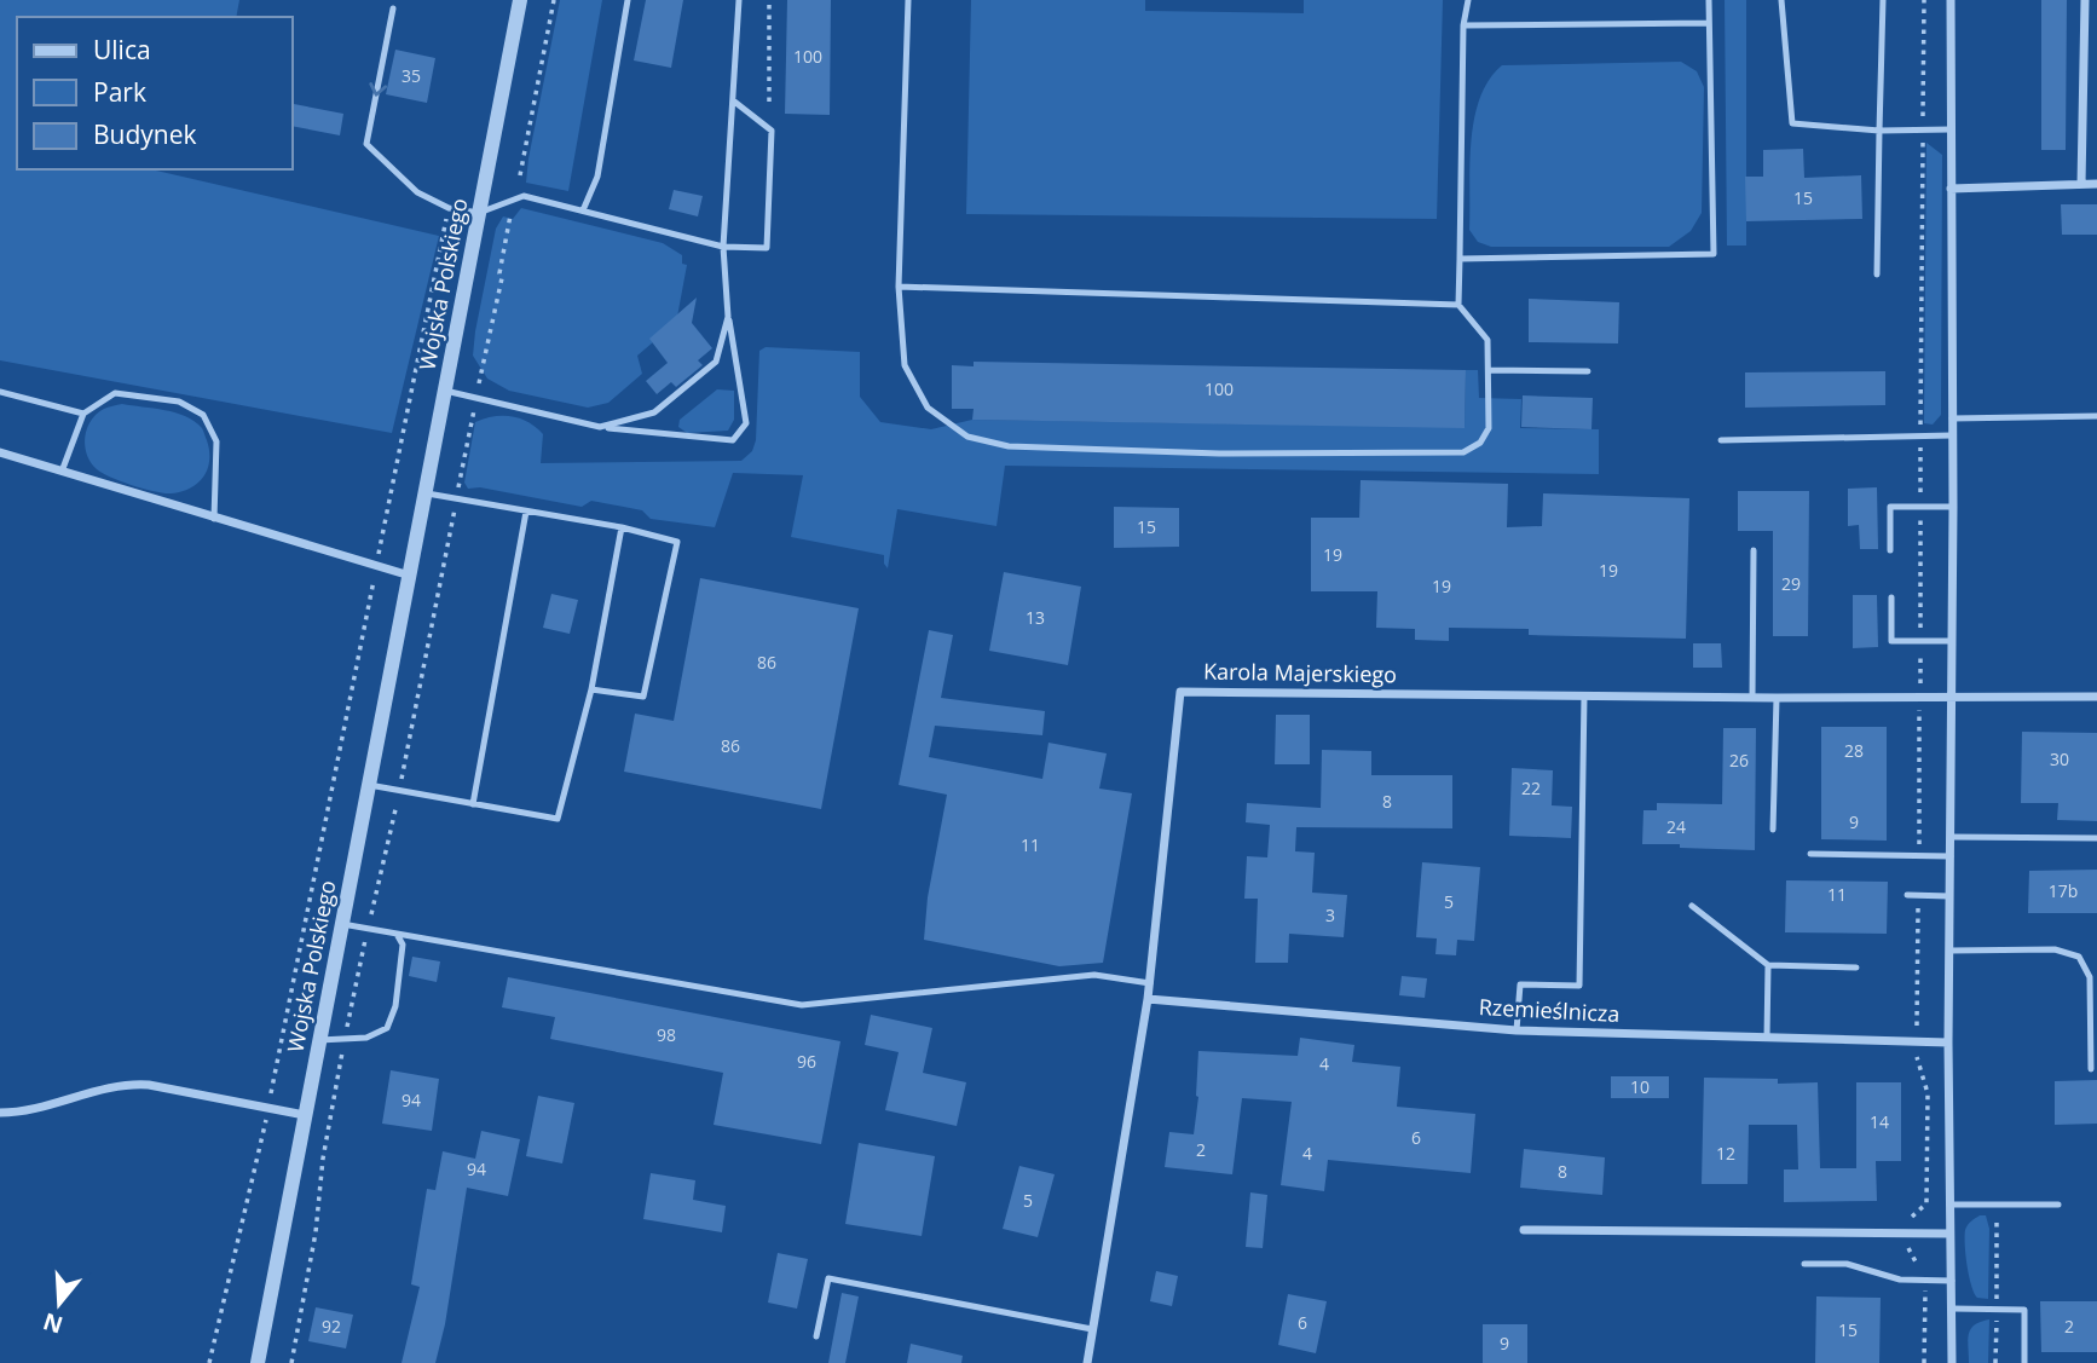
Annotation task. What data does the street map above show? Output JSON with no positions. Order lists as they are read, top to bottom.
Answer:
{
  "streets": {
    "street": ["Wojska Polskiego", "Karola Majerskiego", "Rzemieślnicza"]
  },
  "crossings": [
    ["Karola Majerskiego", "Rzemieślnicza"]
  ],
  "house_numbers": [
    "100",
    "35",
    "15",
    "100",
    "15",
    "19",
    "19",
    "29",
    "19",
    "13",
    "86",
    "86",
    "28",
    "30",
    "26",
    "22",
    "8",
    "9",
    "24",
    "11",
    "17b",
    "11",
    "5",
    "3",
    "98",
    "96",
    "4",
    "10",
    "94",
    "14",
    "6",
    "2",
    "4",
    "12",
    "94",
    "8",
    "5",
    "6",
    "92",
    "2",
    "15",
    "9"
  ],
  "legend": ["Ulica", "Park", "Budynek"],
  "north": "bottom"
}
